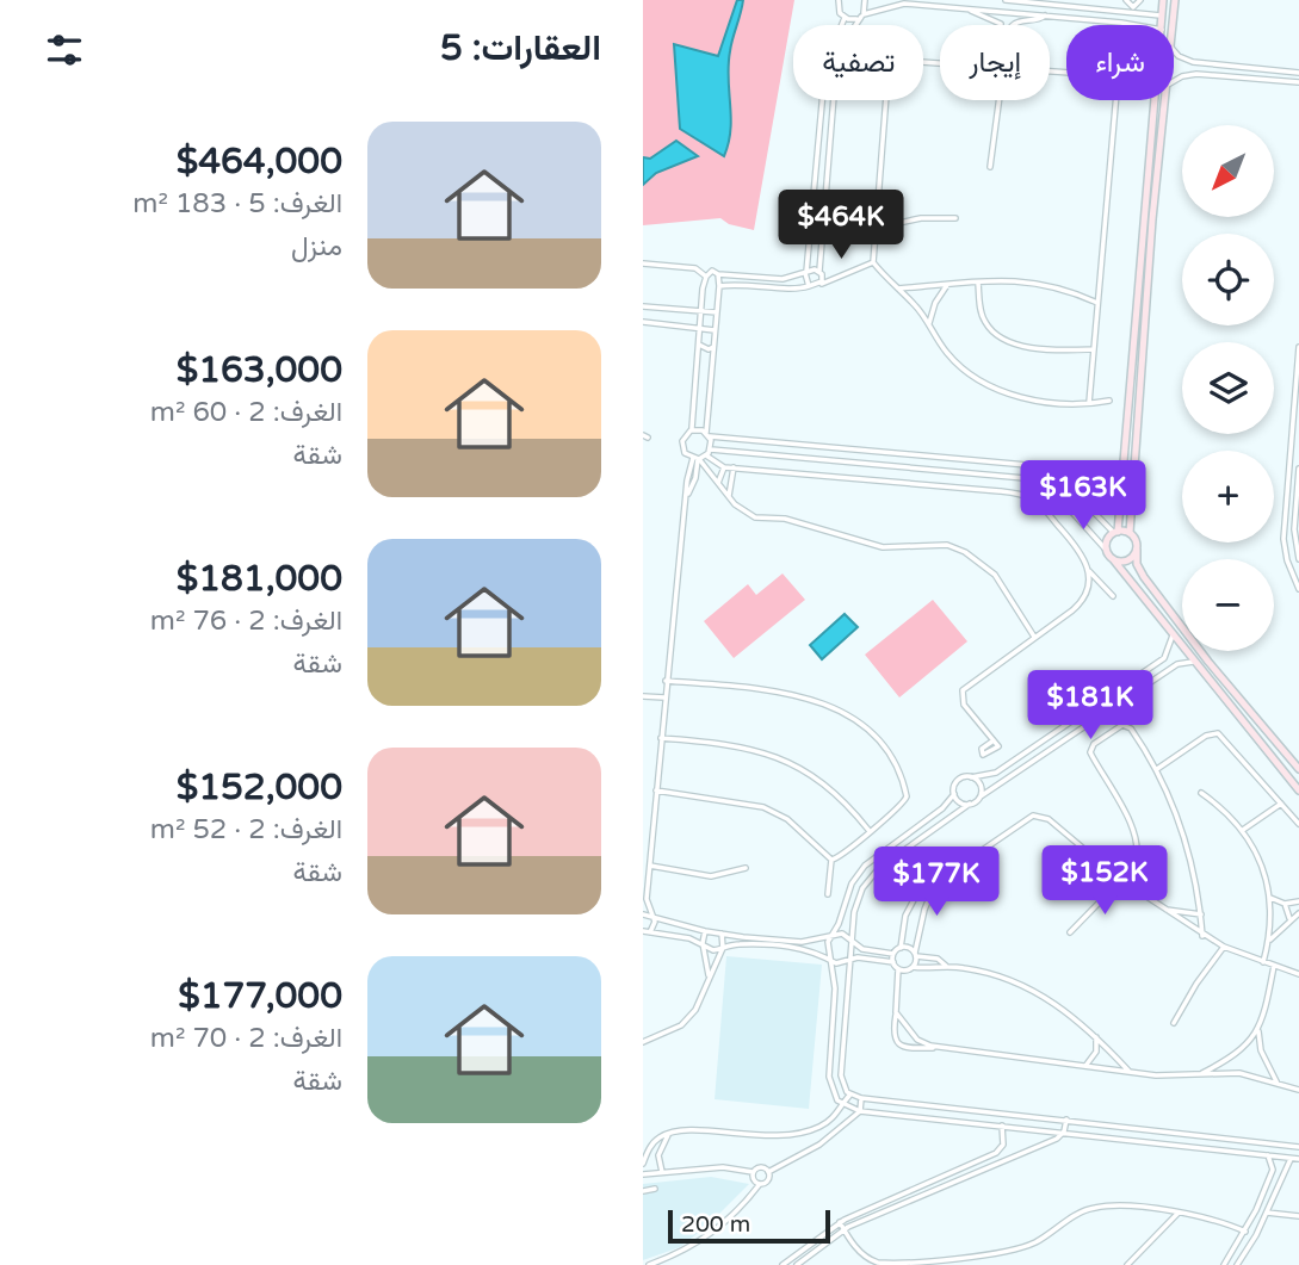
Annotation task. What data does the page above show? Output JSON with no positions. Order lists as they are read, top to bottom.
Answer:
{
  "scale_bar": "200 m",
  "north": "bottom left",
  "page": {
    "heading": "العقارات: 5",
    "chip": ["شراء", "إيجار", "تصفية"],
    "list": [
      {
        "name": "$464,000",
        "note": "الغرف: 5 · 183 m² · منزل"
      },
      {
        "name": "$163,000",
        "note": "الغرف: 2 · 60 m² · شقة"
      },
      {
        "name": "$181,000",
        "note": "الغرف: 2 · 76 m² · شقة"
      },
      {
        "name": "$152,000",
        "note": "الغرف: 2 · 52 m² · شقة"
      },
      {
        "name": "$177,000",
        "note": "الغرف: 2 · 70 m² · شقة"
      }
    ],
    "map_buttons": ["+", "−"],
    "price": [
      "$464K",
      "$163K",
      "$181K",
      "$152K",
      "$177K"
    ],
    "scale": "200 m"
  }
}
